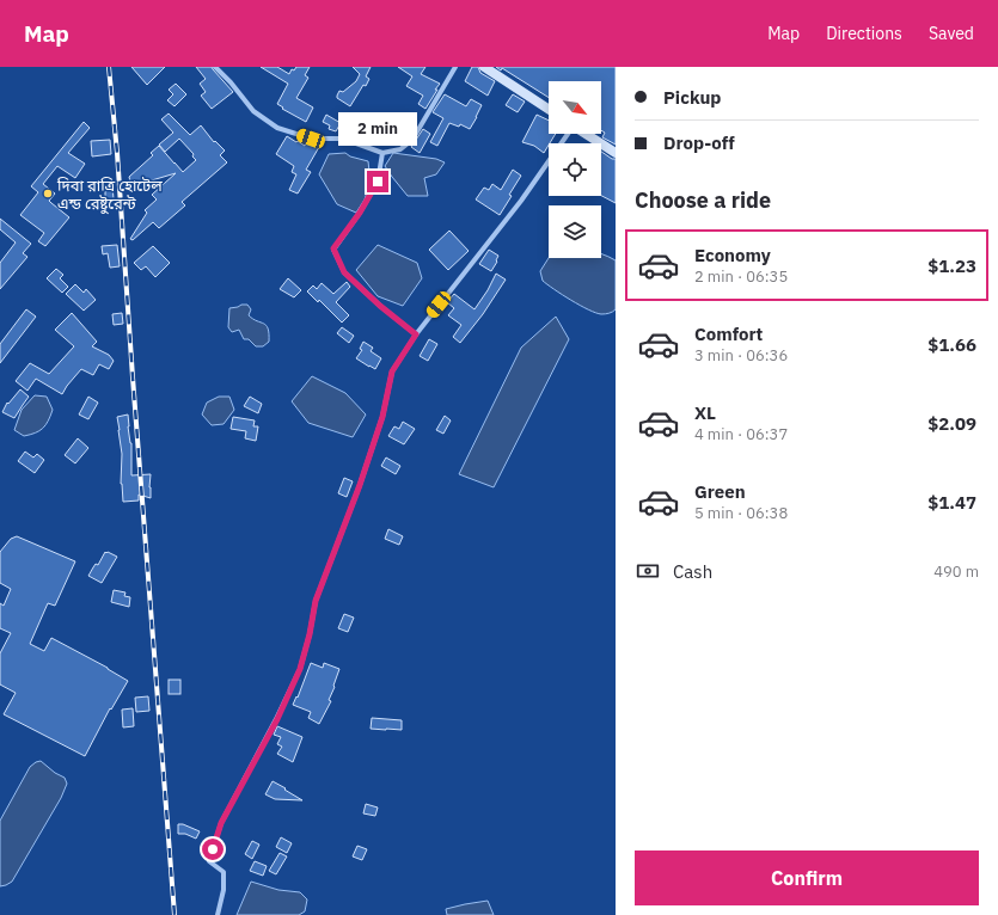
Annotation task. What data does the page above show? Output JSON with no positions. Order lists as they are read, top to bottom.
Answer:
{
  "places": ["দিবা রাত্রি হোটেল এন্ড রেষ্টুরেন্ট"],
  "north": "bottom right",
  "page": {
    "header": "Map",
    "nav": ["Map", "Directions", "Saved"],
    "banner": ["Pickup", "Drop-off"],
    "bubble": "2 min",
    "heading": "Choose a ride",
    "list": [
      {
        "name": "Economy",
        "note": "2 min · 06:35",
        "value": "$1.23"
      },
      {
        "name": "Comfort",
        "note": "3 min · 06:36",
        "value": "$1.66"
      },
      {
        "name": "XL",
        "note": "4 min · 06:37",
        "value": "$2.09"
      },
      {
        "name": "Green",
        "note": "5 min · 06:38",
        "value": "$1.47"
      }
    ],
    "pay": ["Cash", "490 m"],
    "buttons": "Confirm"
  }
}
